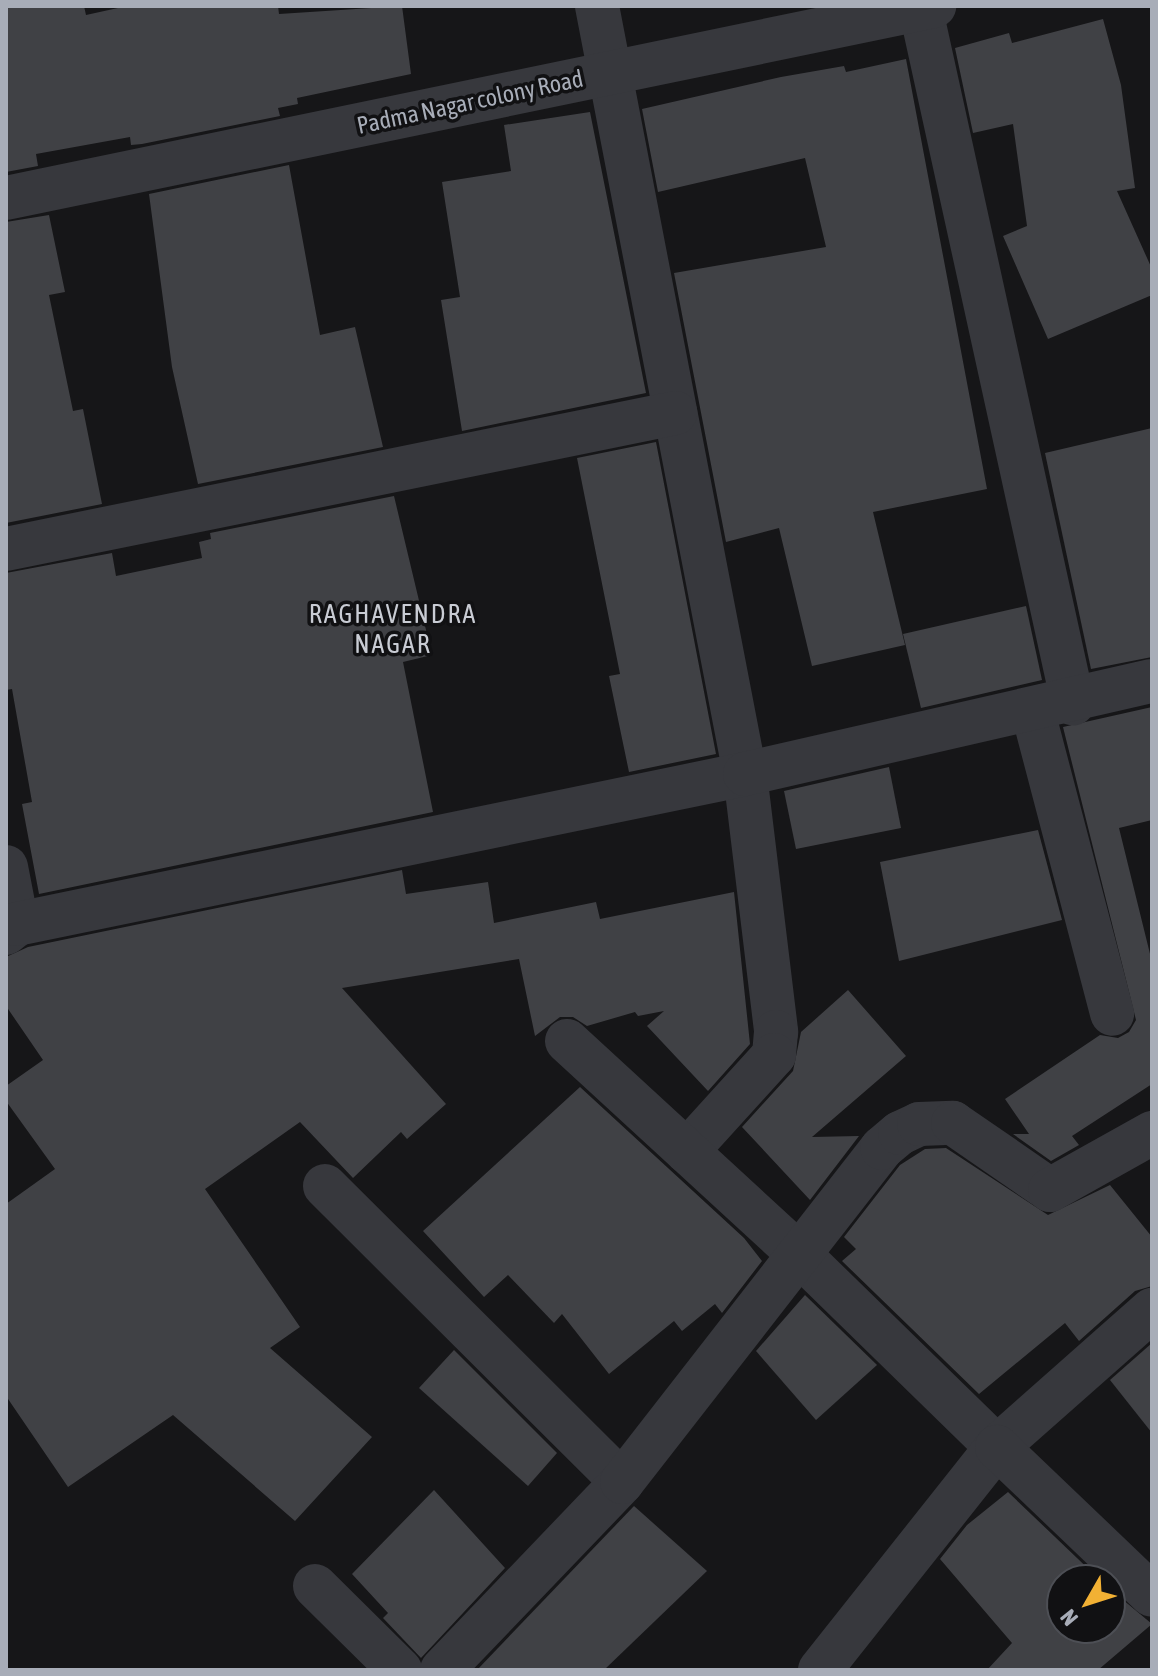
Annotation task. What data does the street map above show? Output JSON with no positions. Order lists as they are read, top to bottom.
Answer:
{
  "streets": {
    "street": ["Padma Nagar colony Road"]
  },
  "districts": ["RAGHAVENDRA NAGAR"],
  "north": "bottom left"
}
